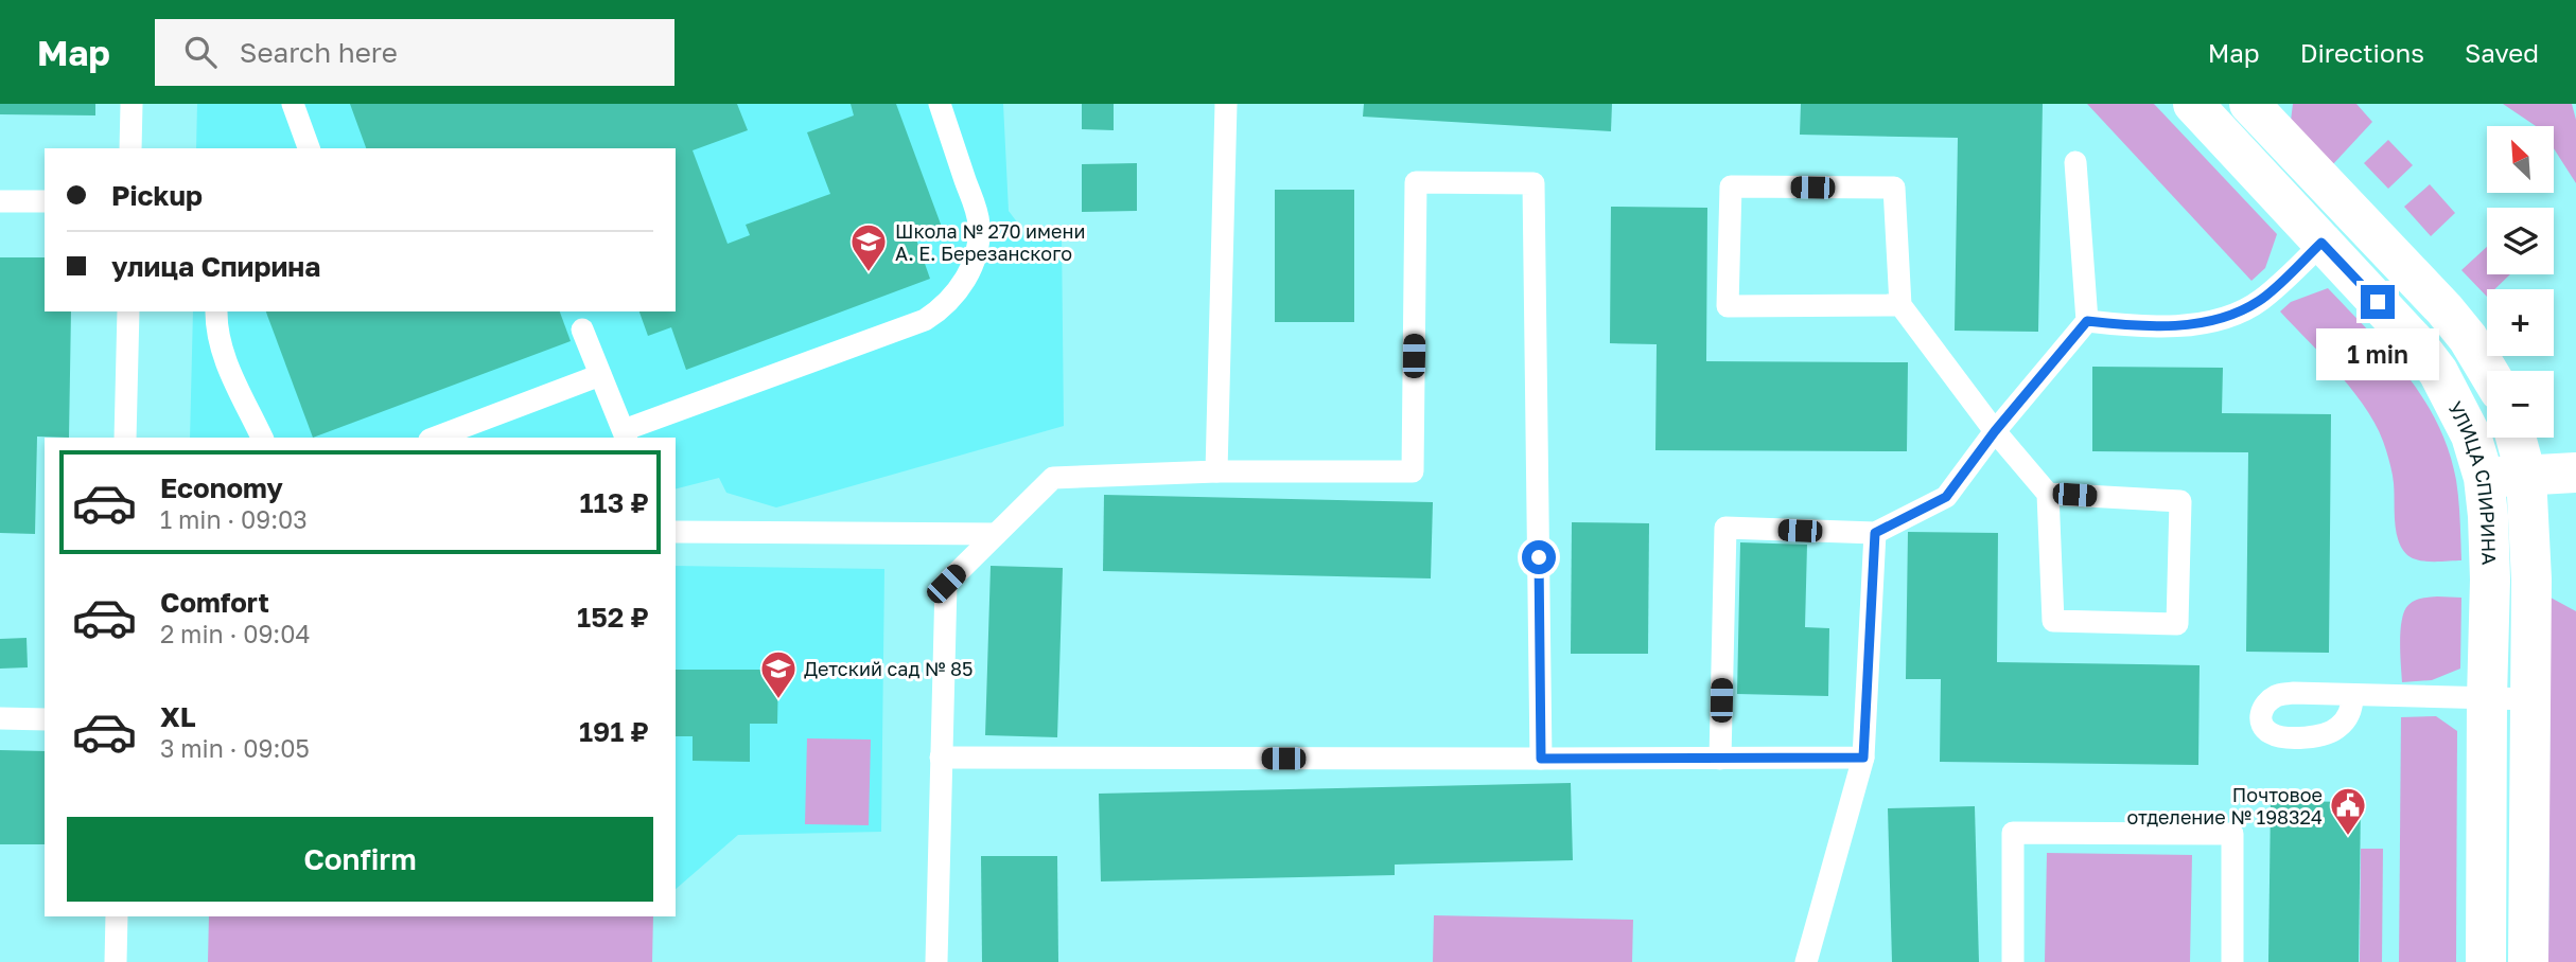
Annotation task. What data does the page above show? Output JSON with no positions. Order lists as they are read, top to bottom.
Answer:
{
  "streets": {
    "street": ["УЛИЦА СПИРИНА"]
  },
  "places": {
    "school or university": ["Школа № 270 имени А. Е. Березанского", "Детский сад № 85"],
    "public building": ["Почтовое отделение № 198324"]
  },
  "north": "top left",
  "page": {
    "header": "Map",
    "search": "Search here",
    "nav": ["Map", "Directions", "Saved"],
    "map_buttons": ["+", "−"],
    "banner": ["Pickup", "улица Спирина"],
    "bubble": "1 min",
    "list": [
      {
        "name": "Economy",
        "note": "1 min · 09:03",
        "value": "113 ₽"
      },
      {
        "name": "Comfort",
        "note": "2 min · 09:04",
        "value": "152 ₽"
      },
      {
        "name": "XL",
        "note": "3 min · 09:05",
        "value": "191 ₽"
      }
    ],
    "buttons": "Confirm"
  }
}
